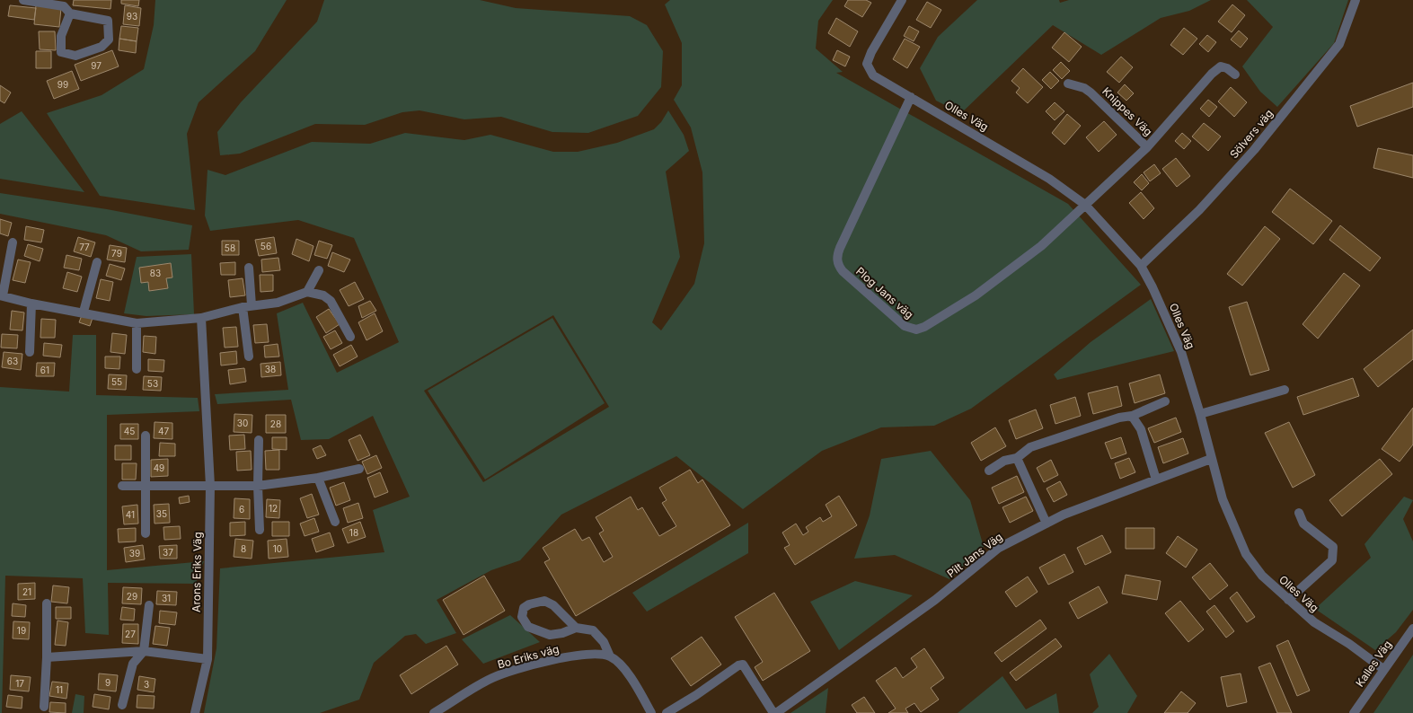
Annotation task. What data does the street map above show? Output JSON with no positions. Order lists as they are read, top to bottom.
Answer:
{
  "streets": {
    "street": [
      "Knippes Väg",
      "Olles Väg",
      "Sölvers väg",
      "Plog Jans väg",
      "Pilt Jans Väg",
      "Arons Eriks Väg",
      "Bo Eriks väg",
      "Kalles Väg"
    ]
  },
  "crossings": [
    ["Olles Väg", "Sölvers väg"],
    ["Olles Väg", "Plog Jans väg"],
    ["Olles Väg", "Pilt Jans Väg"],
    ["Olles Väg", "Kalles Väg"]
  ],
  "house_numbers": [
    "93",
    "97",
    "99",
    "56",
    "77",
    "58",
    "79",
    "83",
    "63",
    "38",
    "61",
    "55",
    "53",
    "30",
    "28",
    "45",
    "47",
    "49",
    "12",
    "6",
    "35",
    "41",
    "18",
    "8",
    "10",
    "37",
    "39",
    "21",
    "29",
    "31",
    "19",
    "27",
    "9",
    "17",
    "3",
    "11"
  ]
}
